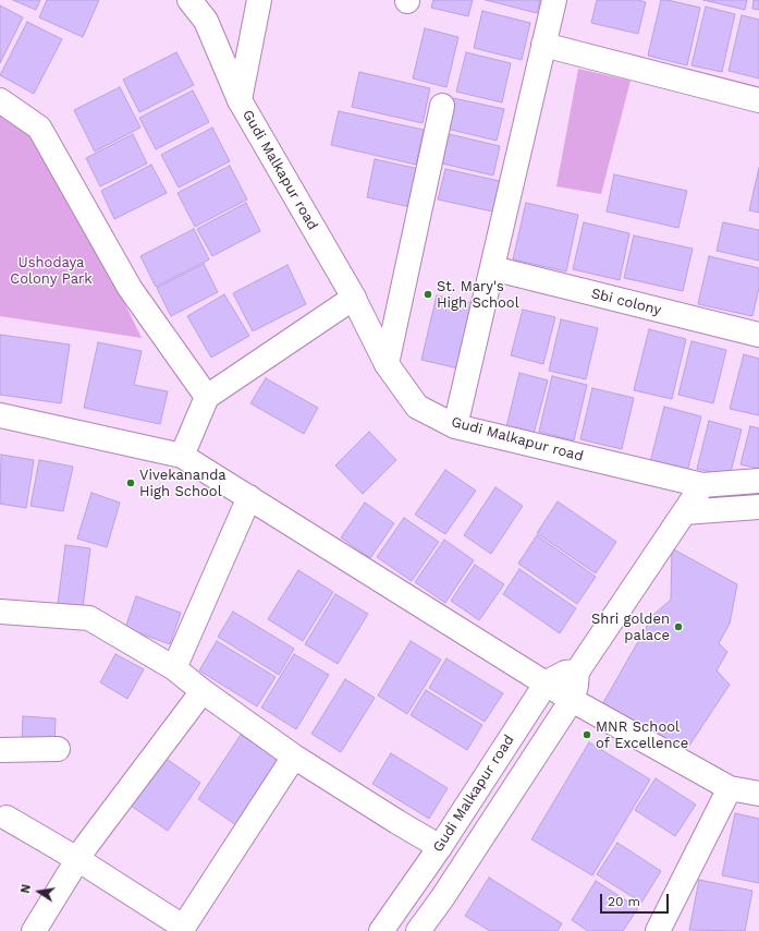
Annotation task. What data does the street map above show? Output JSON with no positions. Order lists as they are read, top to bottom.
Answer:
{
  "streets": {
    "street": ["Gudi Malkapur road", "Sbi colony"]
  },
  "parks": ["Ushodaya Colony Park"],
  "places": [
    "St. Mary's High School",
    "Vivekananda High School",
    "Shri golden palace",
    "MNR School of Excellence"
  ],
  "scale_bar": "20 m",
  "north": "left"
}
